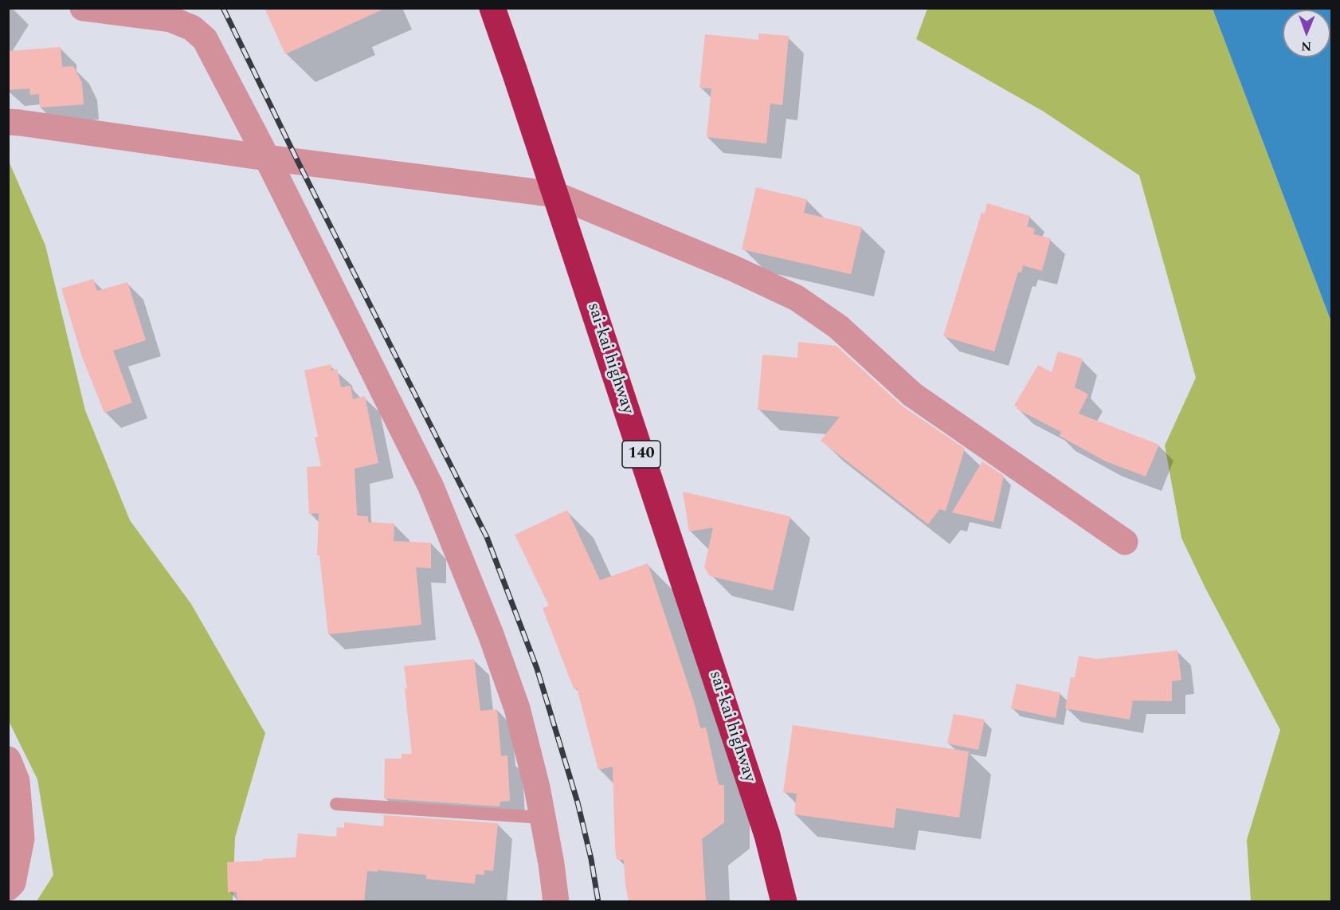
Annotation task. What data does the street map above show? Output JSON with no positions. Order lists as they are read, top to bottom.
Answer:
{
  "streets": {
    "highway": ["sai-kai highway", "140"]
  },
  "north": "bottom"
}
